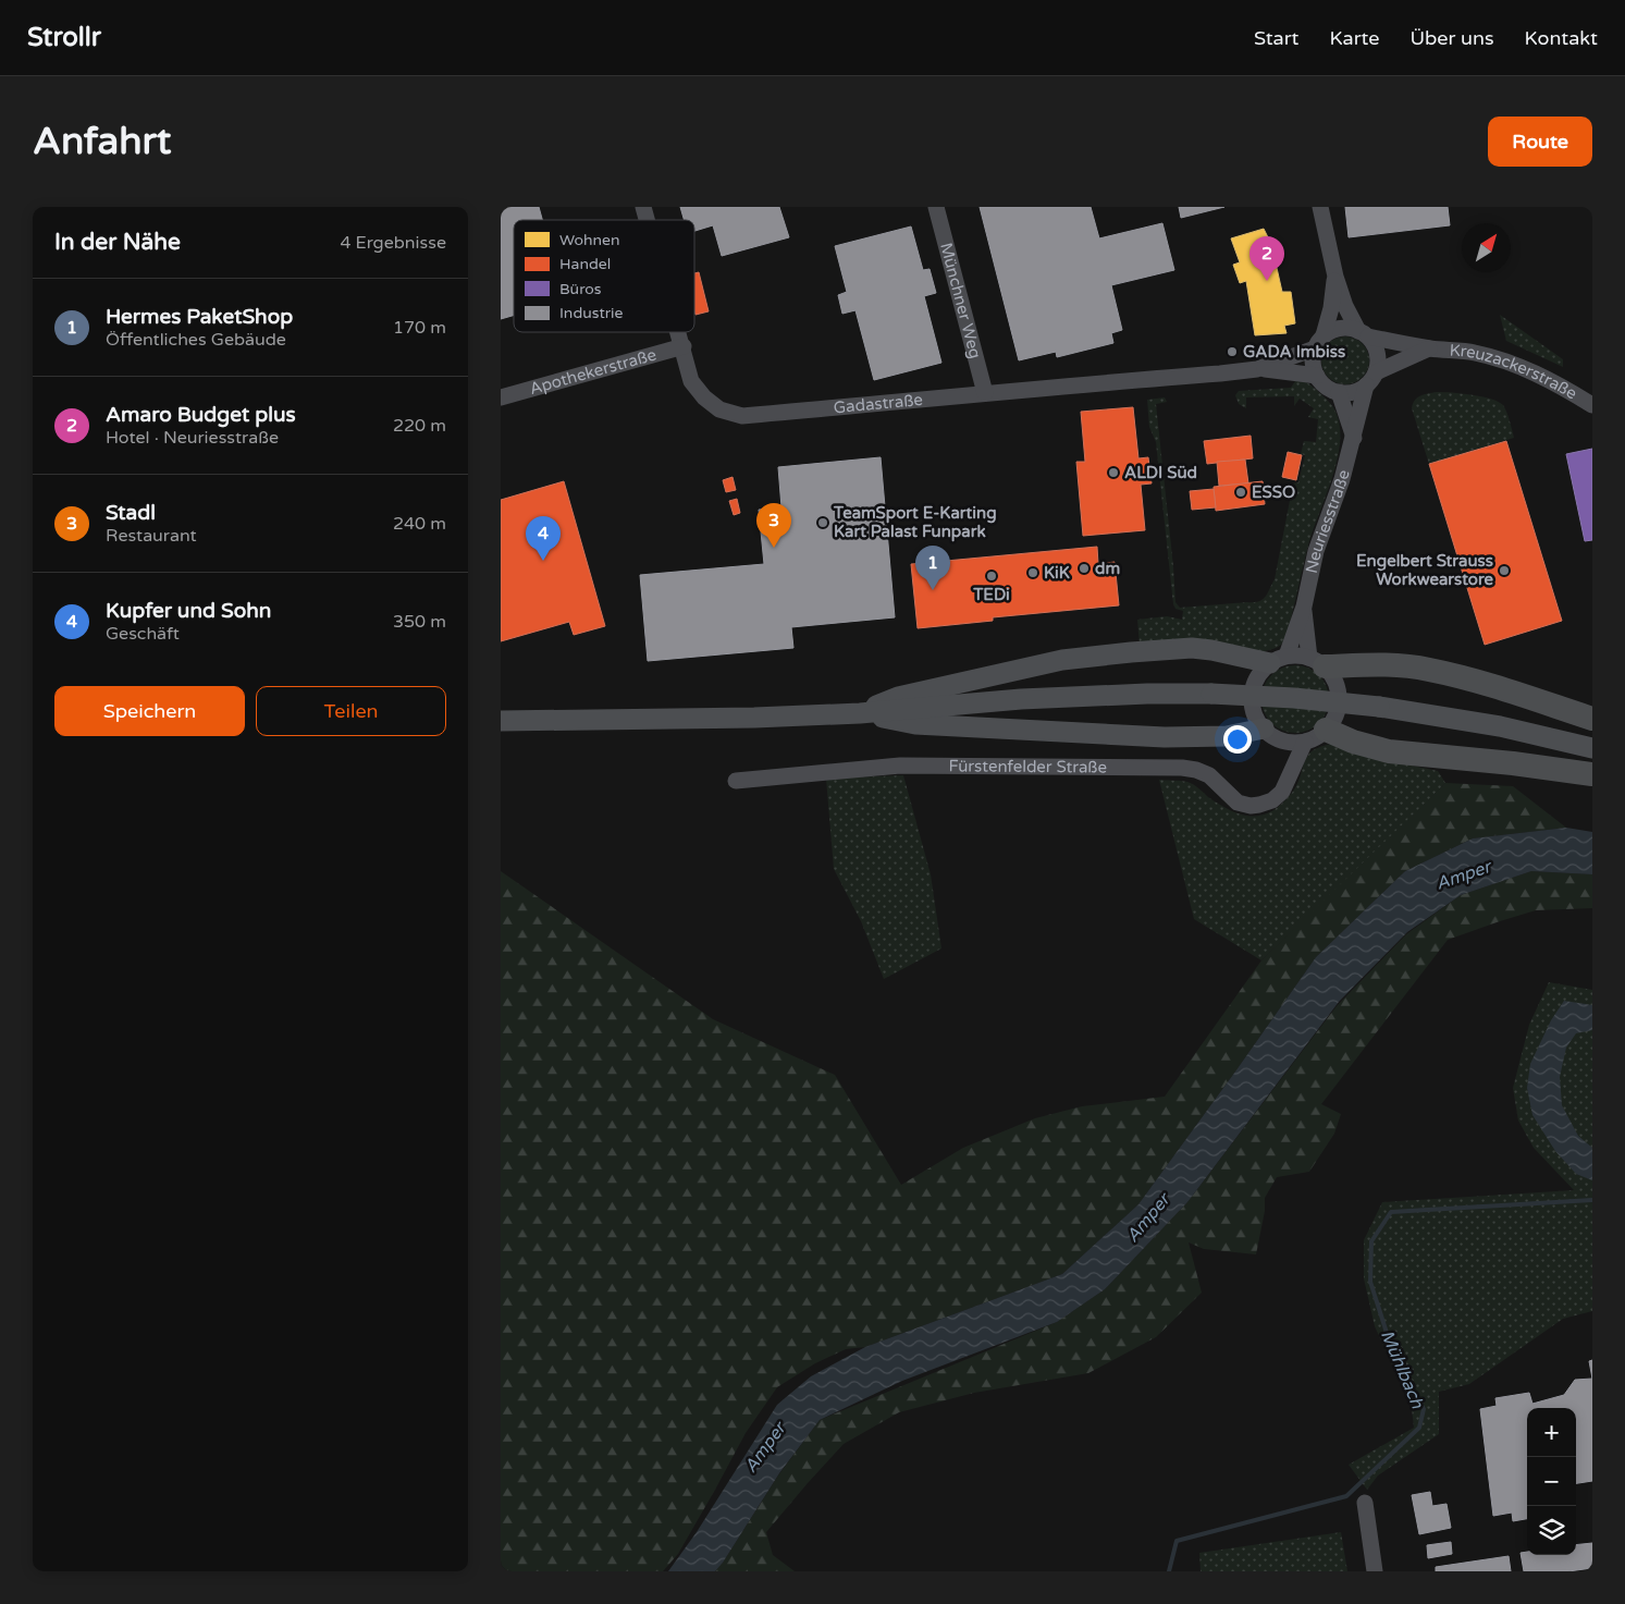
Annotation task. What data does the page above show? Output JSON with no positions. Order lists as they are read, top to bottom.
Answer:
{
  "streets": {
    "street": [
      "Münchner Weg",
      "Apothekerstraße",
      "Kreuzackerstraße",
      "Gadastraße",
      "Neuriesstraße",
      "Fürstenfelder Straße"
    ]
  },
  "crossings": [
    ["Münchner Weg", "Gadastraße"],
    ["Apothekerstraße", "Gadastraße"],
    ["Kreuzackerstraße", "Gadastraße"],
    ["Kreuzackerstraße", "Neuriesstraße"],
    ["Gadastraße", "Neuriesstraße"],
    ["Neuriesstraße", "Fürstenfelder Straße"]
  ],
  "water": ["Amper", "Mühlbach"],
  "places": [
    "GADA Imbiss",
    "ALDI Süd",
    "ESSO",
    "TeamSport E-Karting Kart Palast Funpark",
    "dm",
    "Engelbert Strauss Workwearstore",
    "KiK",
    "TEDi"
  ],
  "legend": [
    "Wohnen",
    "Handel",
    "Büros",
    "Industrie"
  ],
  "north": "top right",
  "page": {
    "header": "Strollr",
    "nav": [
      "Start",
      "Karte",
      "Über uns",
      "Kontakt"
    ],
    "buttons": [
      "Route",
      ["Speichern", "Teilen"]
    ],
    "title": "Anfahrt",
    "heading": ["In der Nähe", "4 Ergebnisse"],
    "pins": [
      "2",
      "3",
      "4",
      "1"
    ],
    "list": [
      {
        "mark": "1",
        "name": "Hermes PaketShop",
        "note": "Öffentliches Gebäude",
        "value": "170 m"
      },
      {
        "mark": "2",
        "name": "Amaro Budget plus",
        "note": "Hotel · Neuriesstraße",
        "value": "220 m"
      },
      {
        "mark": "3",
        "name": "Stadl",
        "note": "Restaurant",
        "value": "240 m"
      },
      {
        "mark": "4",
        "name": "Kupfer und Sohn",
        "note": "Geschäft",
        "value": "350 m"
      }
    ],
    "map_buttons": ["+", "−"]
  }
}
